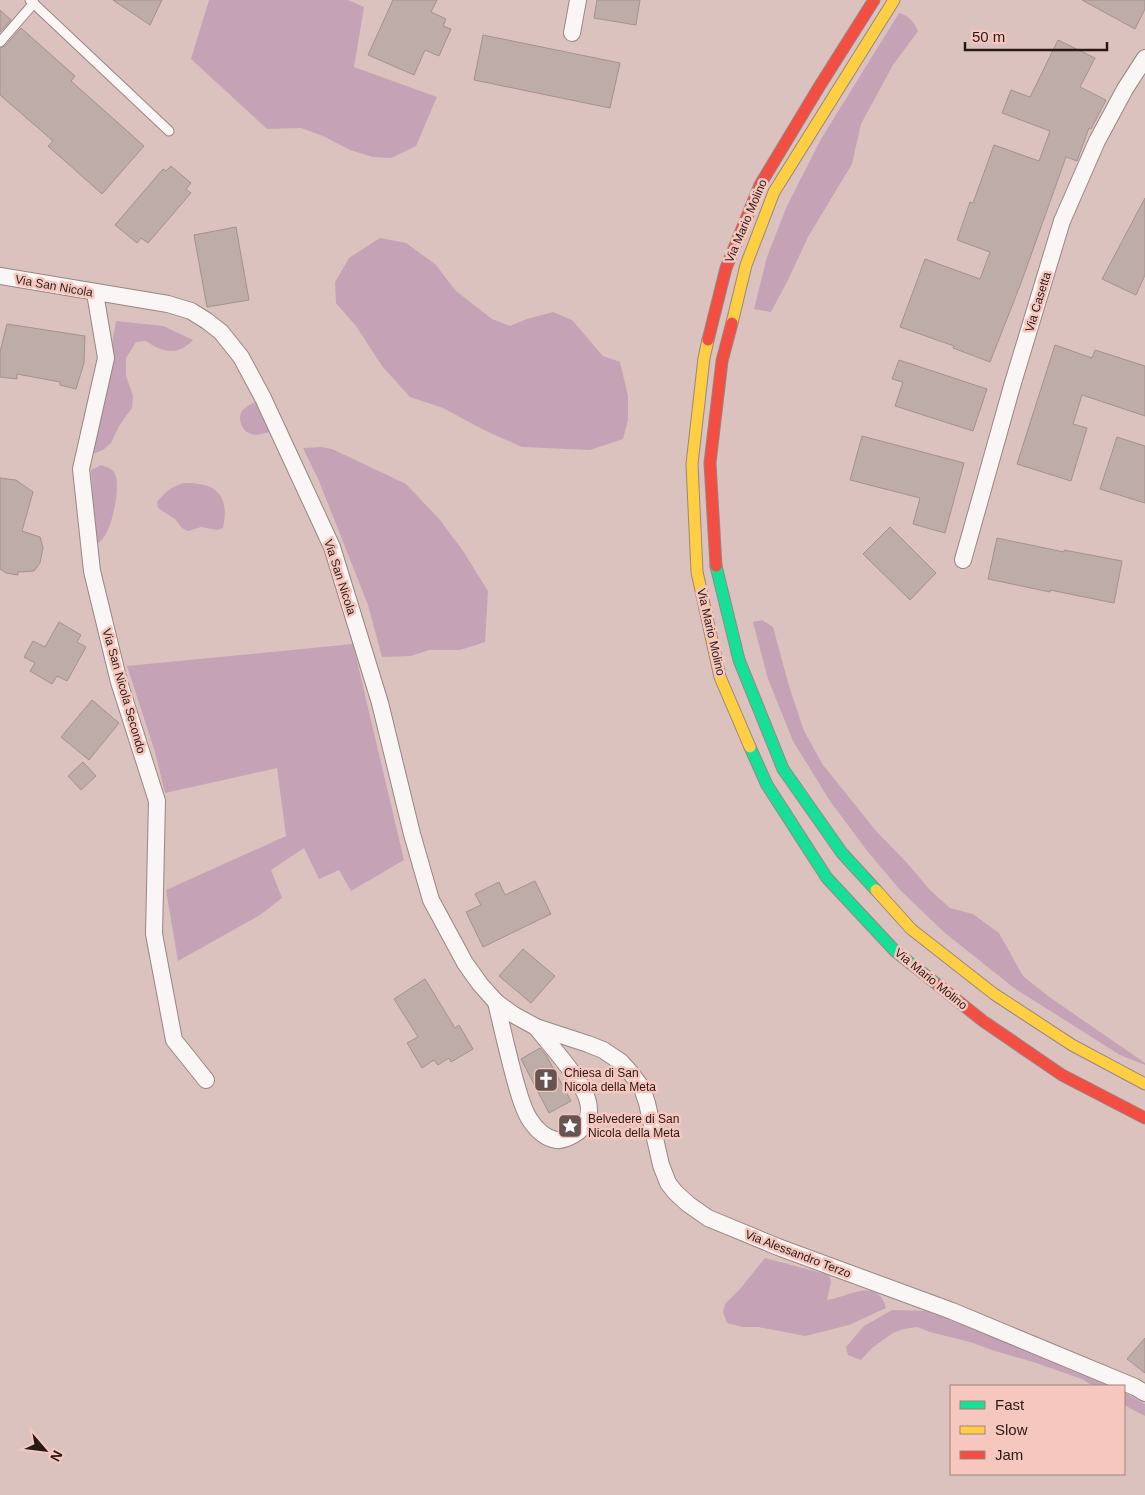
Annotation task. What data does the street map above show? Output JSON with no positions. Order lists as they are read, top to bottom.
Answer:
{
  "streets": {
    "main road": ["Via Mario Molino"],
    "street": [
      "Via San Nicola",
      "Via Casetta",
      "Via San Nicola Secondo",
      "Via Alessandro Terzo"
    ]
  },
  "crossings": [
    ["Via San Nicola", "Via San Nicola Secondo"],
    ["Via San Nicola", "Via Alessandro Terzo"]
  ],
  "places": {
    "church": ["Chiesa di San Nicola della Meta"],
    "place": ["Belvedere di San Nicola della Meta"]
  },
  "legend": ["Fast", "Slow", "Jam"],
  "scale_bar": "50 m",
  "north": "bottom right"
}
